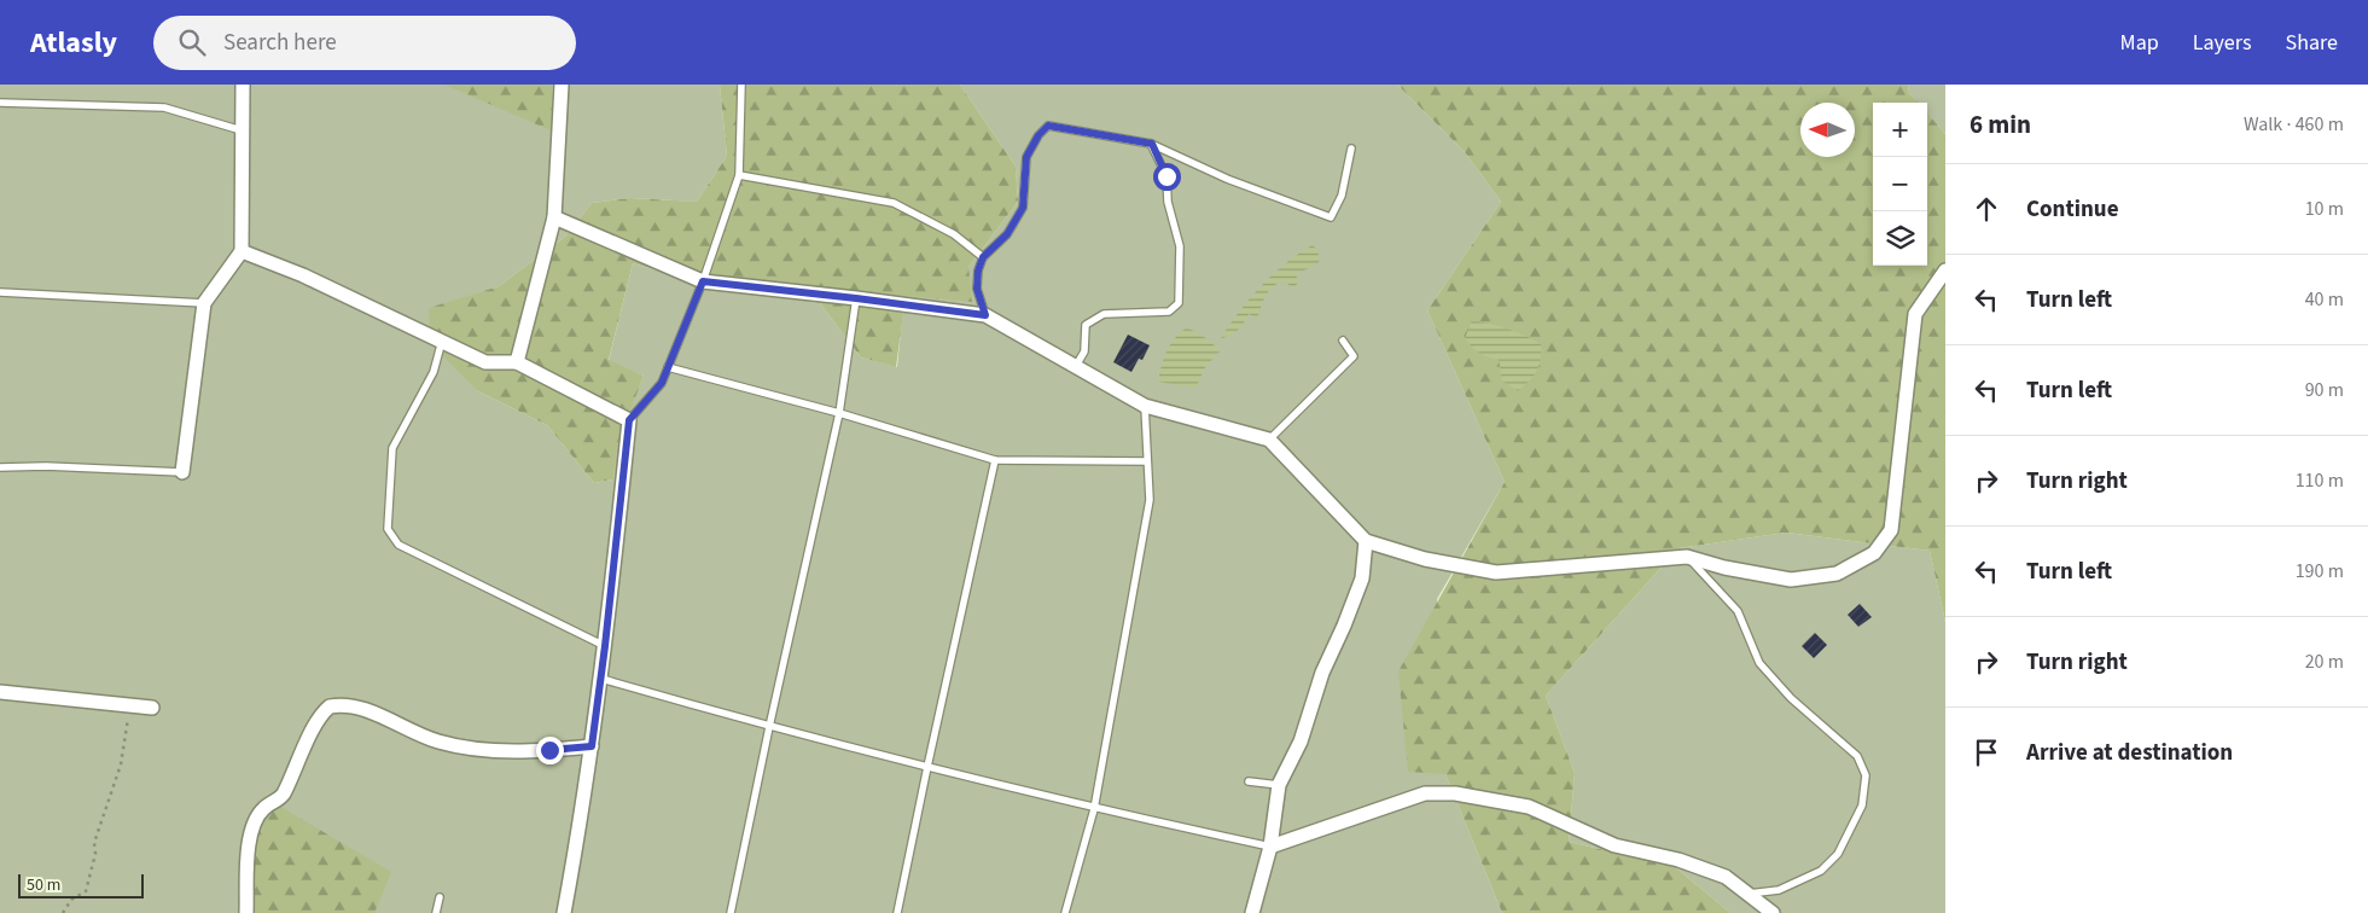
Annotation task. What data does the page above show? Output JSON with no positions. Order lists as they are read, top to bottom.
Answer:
{
  "scale_bar": "50 m",
  "north": "left",
  "page": {
    "header": "Atlasly",
    "search": "Search here",
    "nav": ["Map", "Layers", "Share"],
    "heading": ["6 min", "Walk · 460 m"],
    "map_buttons": ["+", "−"],
    "list": [
      ["Continue", "10 m"],
      ["Turn left", "40 m"],
      ["Turn left", "90 m"],
      ["Turn right", "110 m"],
      ["Turn left", "190 m"],
      ["Turn right", "20 m"],
      "Arrive at destination"
    ],
    "scale": "50 m"
  }
}
